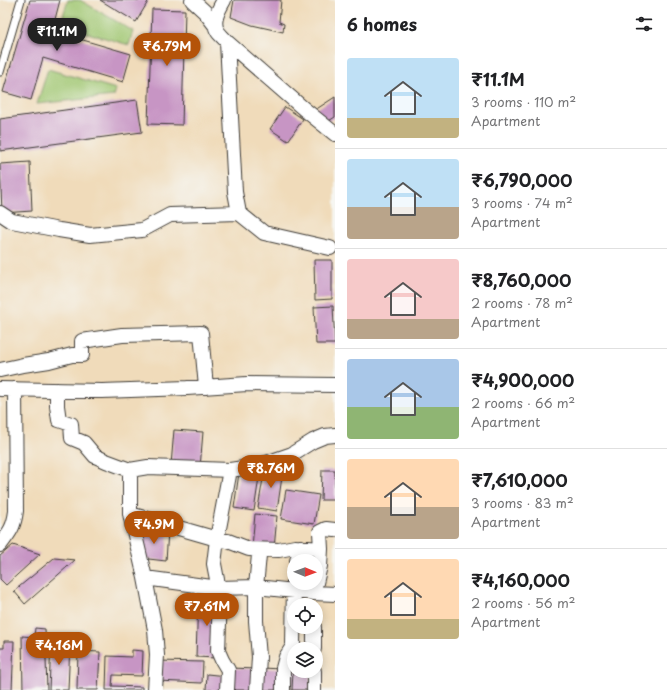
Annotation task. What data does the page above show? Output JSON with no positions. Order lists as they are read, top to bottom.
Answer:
{
  "north": "right",
  "page": {
    "heading": "6 homes",
    "price": [
      "₹11.1M",
      "₹6.79M",
      "₹8.76M",
      "₹4.9M",
      "₹7.61M",
      "₹4.16M"
    ],
    "list": [
      {
        "name": "₹11.1M",
        "note": "3 rooms · 110 m² · Apartment"
      },
      {
        "name": "₹6,790,000",
        "note": "3 rooms · 74 m² · Apartment"
      },
      {
        "name": "₹8,760,000",
        "note": "2 rooms · 78 m² · Apartment"
      },
      {
        "name": "₹4,900,000",
        "note": "2 rooms · 66 m² · Apartment"
      },
      {
        "name": "₹7,610,000",
        "note": "3 rooms · 83 m² · Apartment"
      },
      {
        "name": "₹4,160,000",
        "note": "2 rooms · 56 m² · Apartment"
      }
    ]
  }
}
